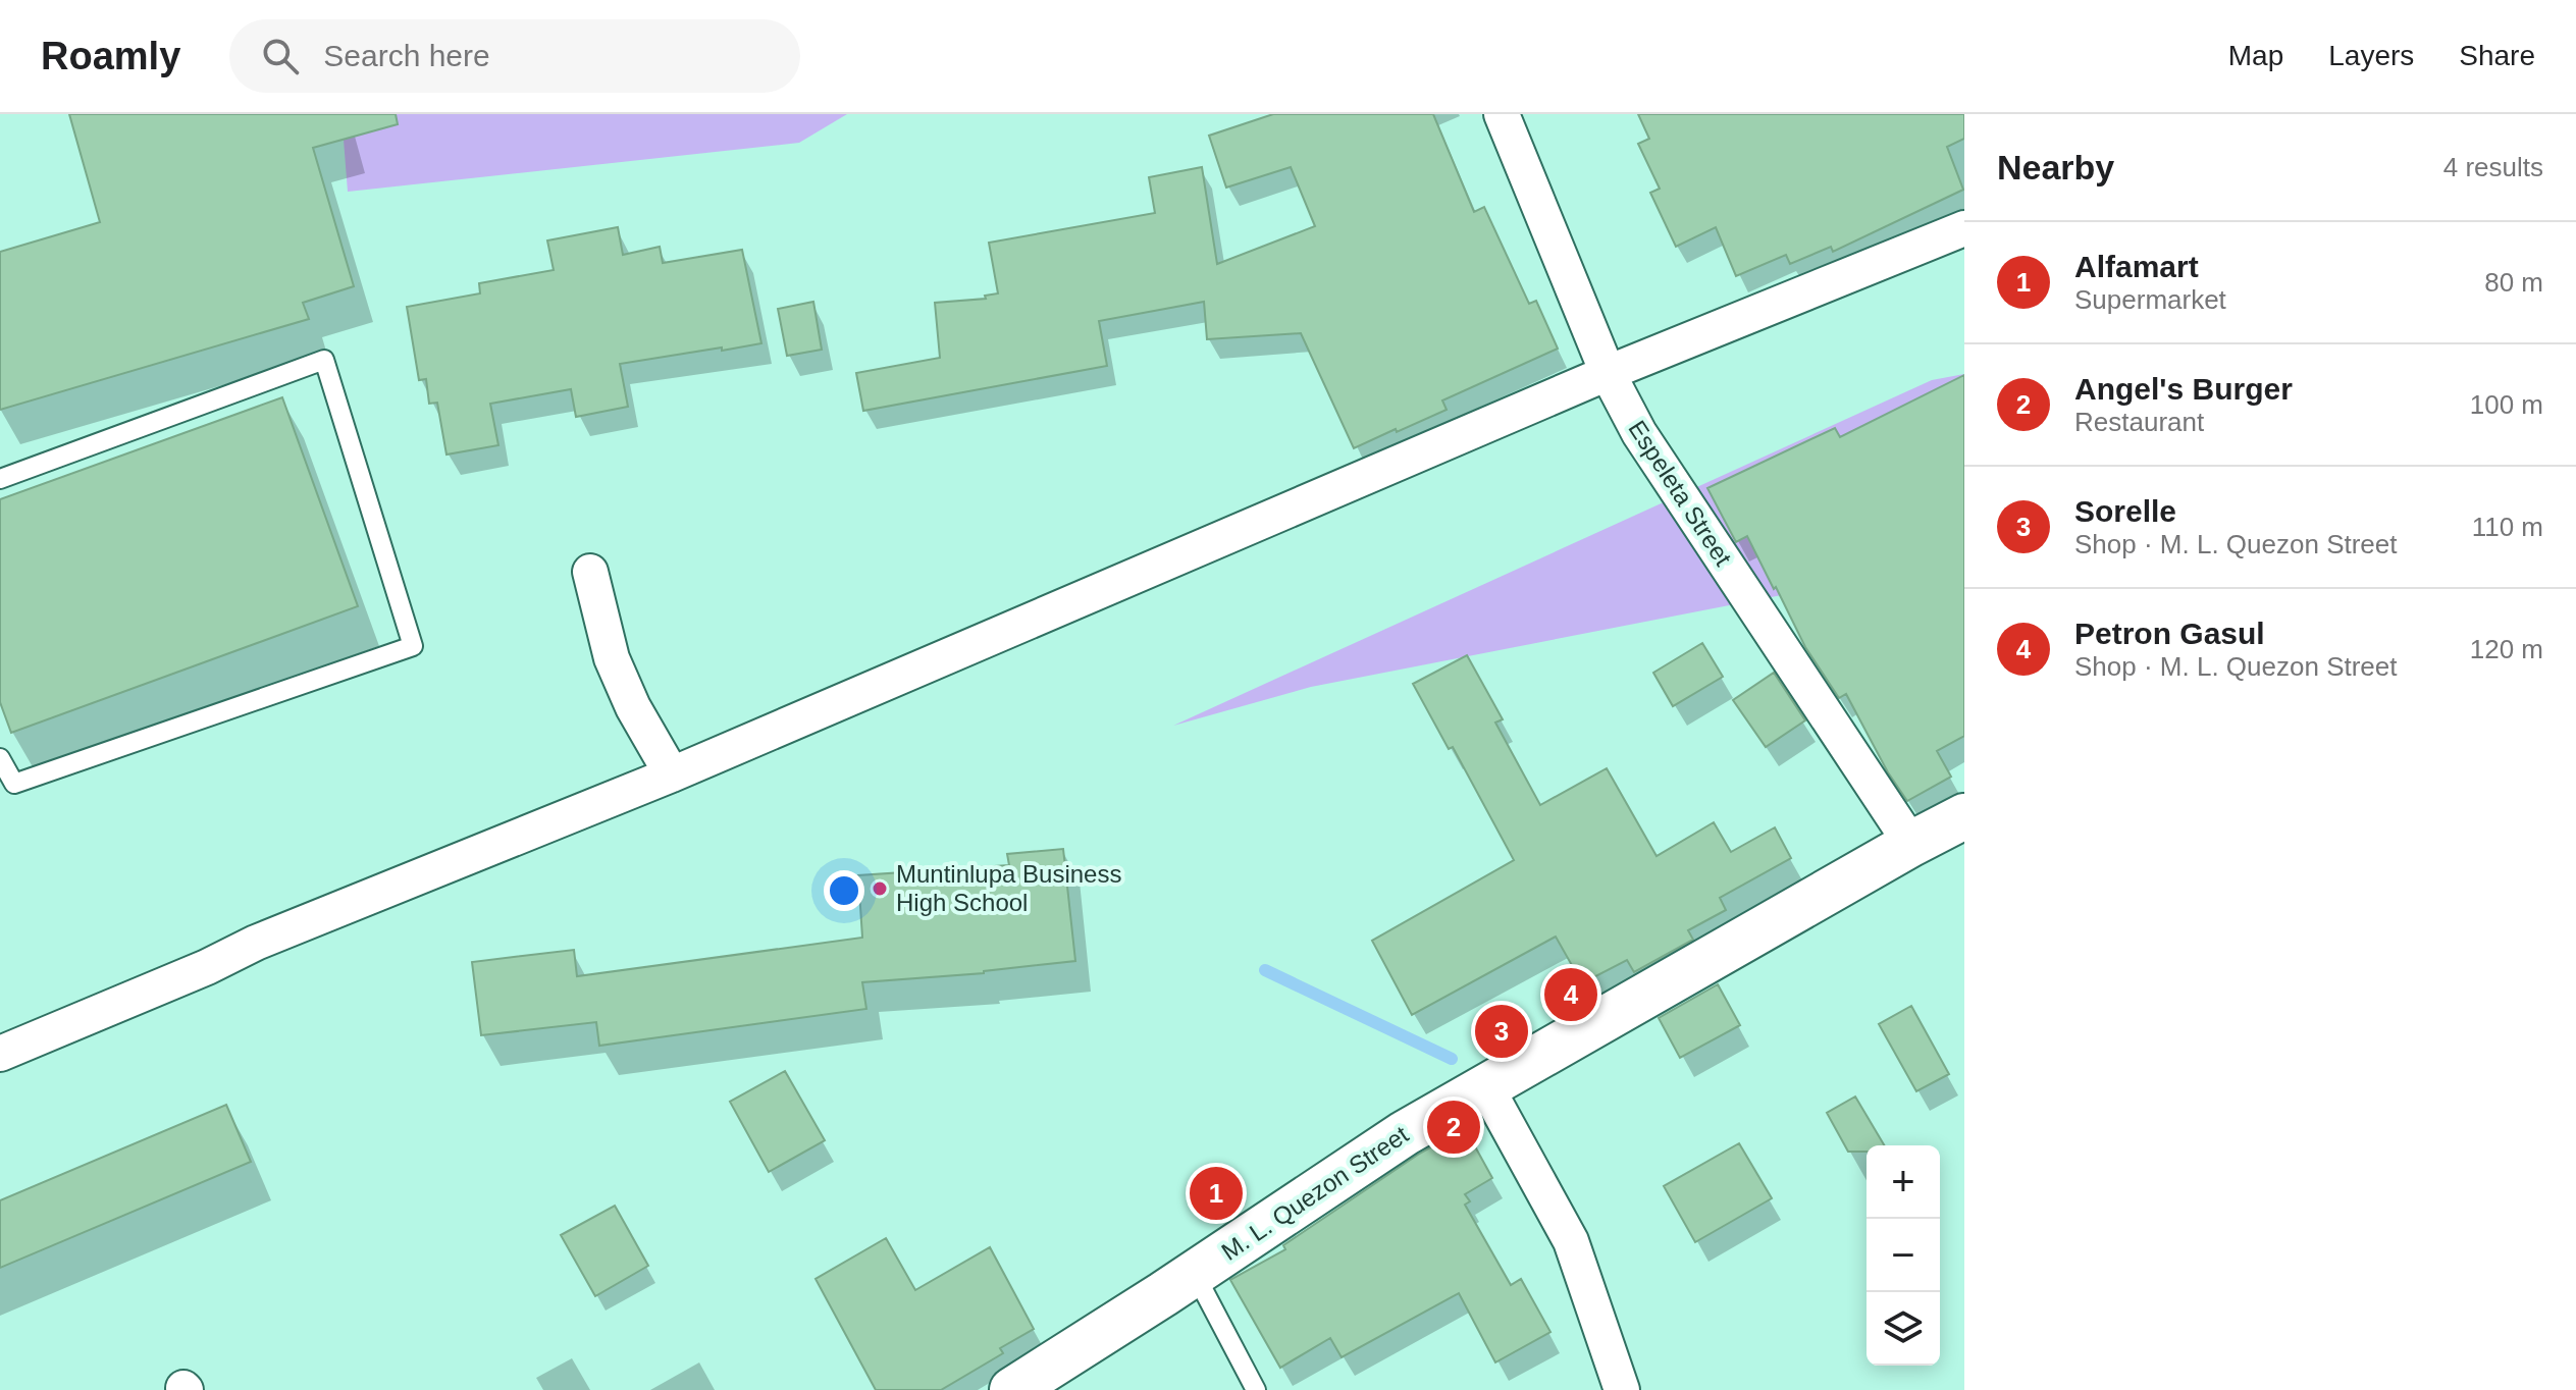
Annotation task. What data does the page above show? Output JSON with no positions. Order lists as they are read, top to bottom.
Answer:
{
  "streets": {
    "main road": ["M. L. Quezon Street"],
    "street": ["Espeleta Street"]
  },
  "crossings": [
    ["Espeleta Street", "M. L. Quezon Street"]
  ],
  "places": ["Muntinlupa Business High School"],
  "page": {
    "header": "Roamly",
    "search": "Search here",
    "nav": ["Map", "Layers", "Share"],
    "heading": ["Nearby", "4 results"],
    "list": [
      {
        "mark": "1",
        "name": "Alfamart",
        "note": "Supermarket",
        "value": "80 m"
      },
      {
        "mark": "2",
        "name": "Angel's Burger",
        "note": "Restaurant",
        "value": "100 m"
      },
      {
        "mark": "3",
        "name": "Sorelle",
        "note": "Shop · M. L. Quezon Street",
        "value": "110 m"
      },
      {
        "mark": "4",
        "name": "Petron Gasul",
        "note": "Shop · M. L. Quezon Street",
        "value": "120 m"
      }
    ],
    "pins": [
      "4",
      "3",
      "2",
      "1"
    ],
    "map_buttons": ["+", "−"]
  }
}
